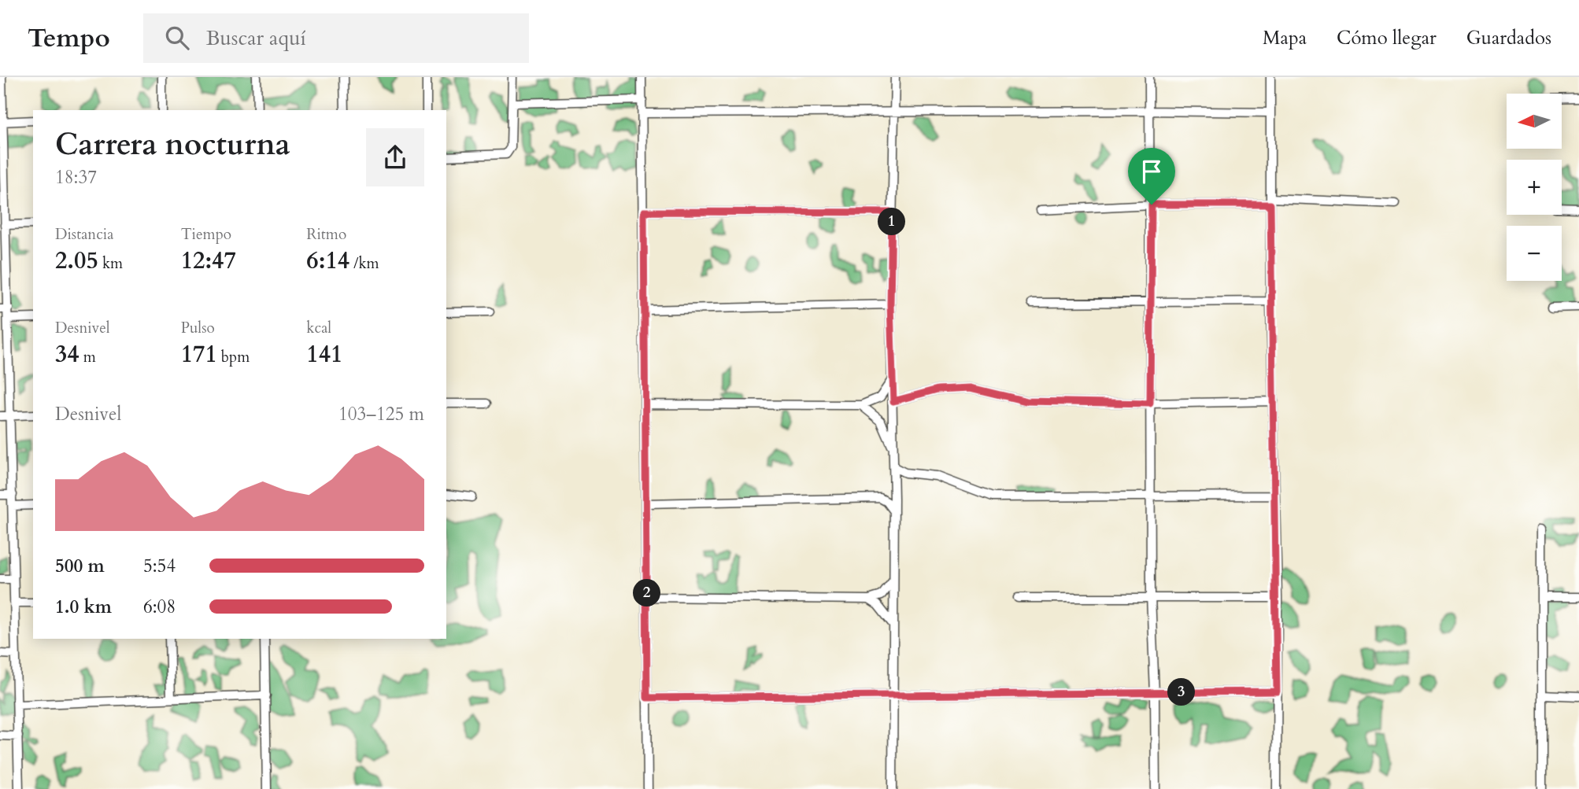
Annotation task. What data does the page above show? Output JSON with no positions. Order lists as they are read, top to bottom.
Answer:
{
  "north": "left",
  "page": {
    "header": "Tempo",
    "search": "Buscar aquí",
    "nav": ["Mapa", "Cómo llegar", "Guardados"],
    "map_buttons": ["+", "−"],
    "heading": ["Carrera nocturna", "18:37"],
    "stats": [
      ["Distancia", "2.05 km"],
      ["Tiempo", "12:47"],
      ["Ritmo", "6:14 /km"],
      ["Desnivel", "34 m"],
      ["Pulso", "171 bpm"],
      ["kcal", "141"]
    ],
    "pins": ["1", "2", "3"],
    "chart": ["Desnivel", "103–125 m"],
    "list": [
      {
        "name": "500 m",
        "note": "5:54"
      },
      {
        "name": "1.0 km",
        "note": "6:08"
      }
    ]
  }
}
